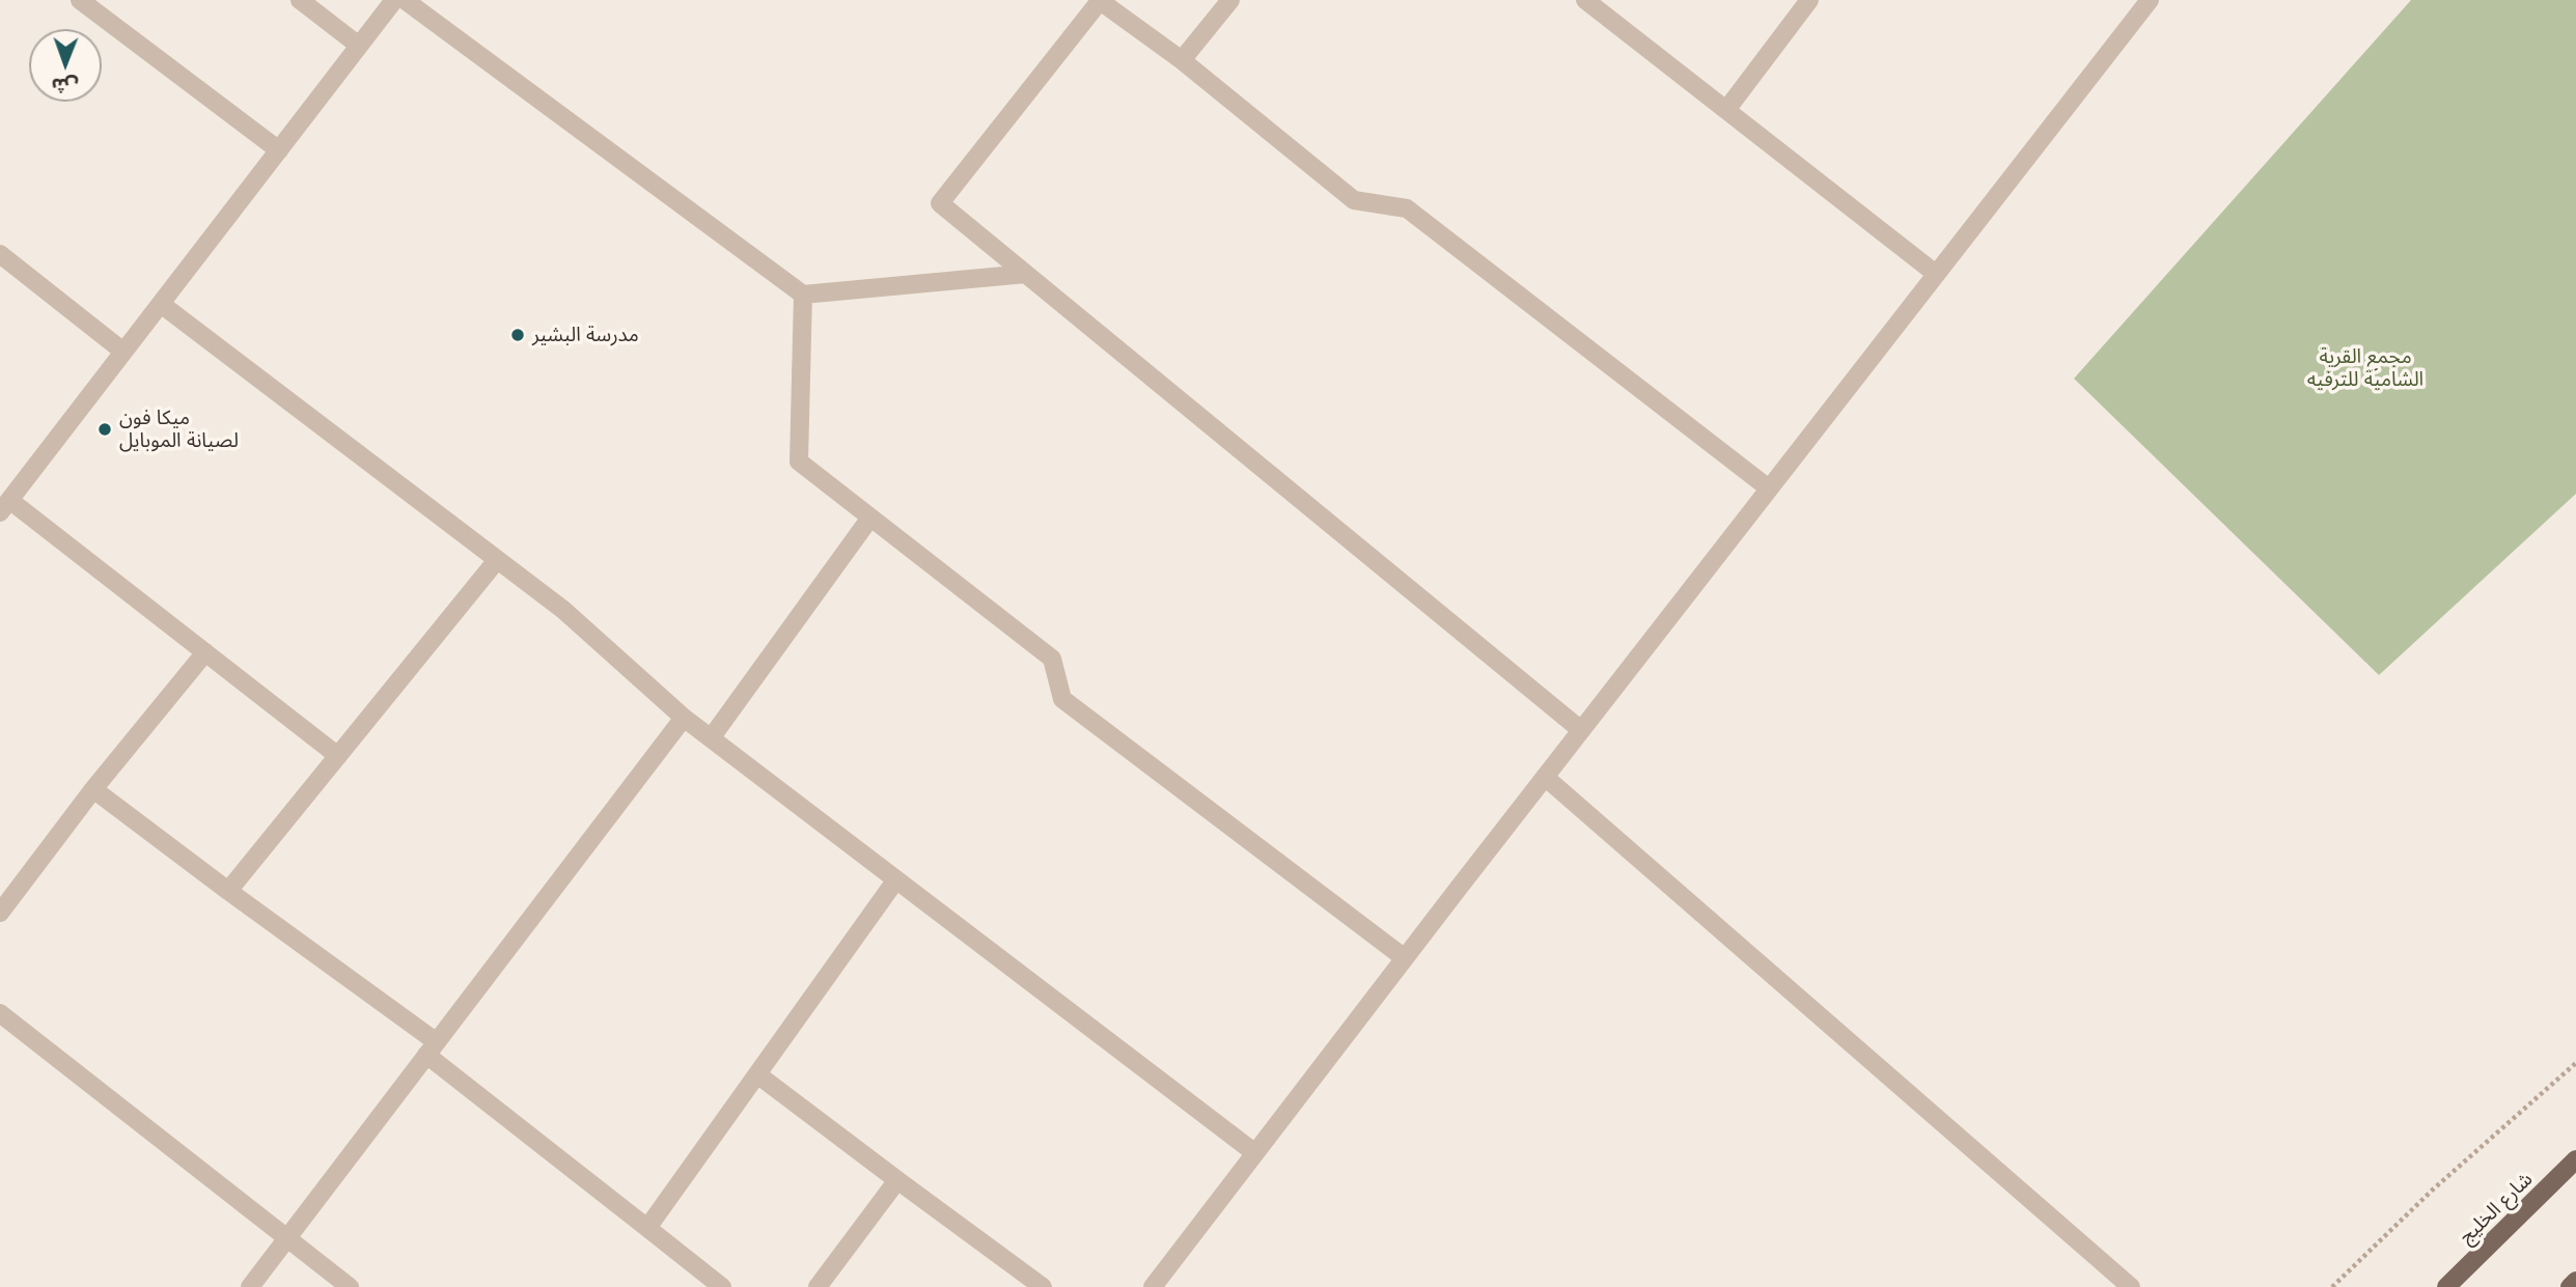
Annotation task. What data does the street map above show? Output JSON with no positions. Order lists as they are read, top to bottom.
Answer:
{
  "streets": {
    "main road": ["شارع الخليج"]
  },
  "parks": ["مجمع القرية الشامية للترفيه"],
  "places": ["مدرسة البشير", "ميكا فون لصيانة الموبايل"],
  "north": "bottom"
}
